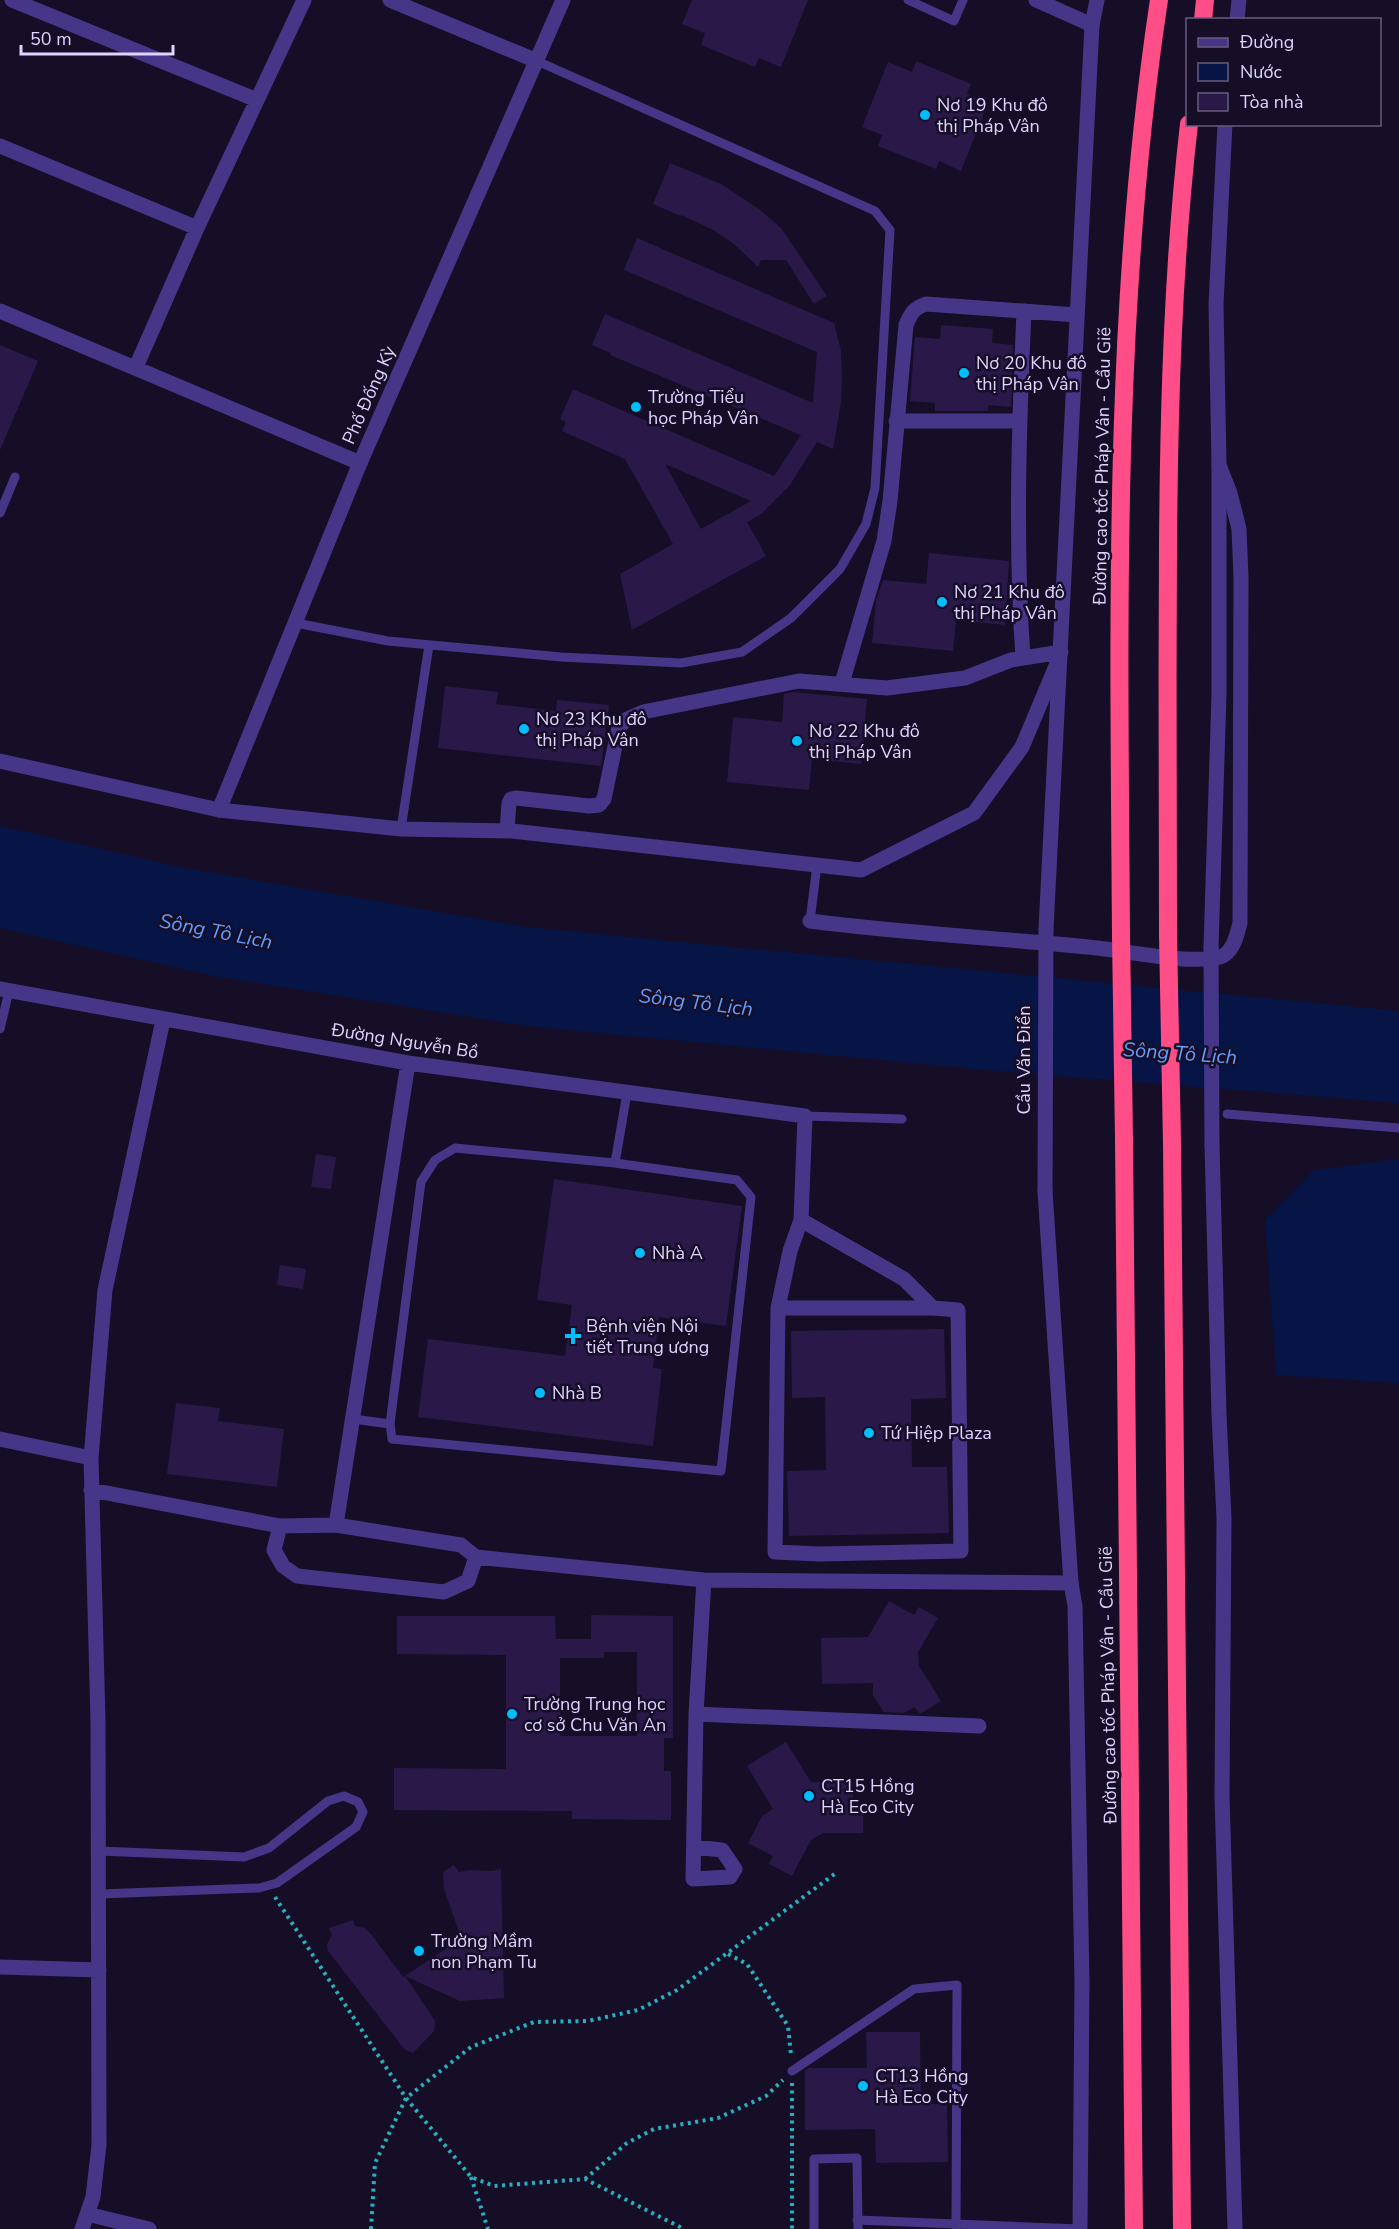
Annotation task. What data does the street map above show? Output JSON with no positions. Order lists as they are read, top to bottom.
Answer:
{
  "streets": {
    "highway": ["Đường cao tốc Pháp Vân - Cầu Giẽ"],
    "street": ["Phố Đống Kỳ", "Đường Nguyễn Bồ", "Cầu Văn Điển"]
  },
  "water": ["Sông Tô Lịch"],
  "places": {
    "other": [
      "Nơ 19 Khu đô thị Pháp Vân",
      "Nơ 20 Khu đô thị Pháp Vân",
      "Trường Tiểu học Pháp Vân",
      "Nơ 21 Khu đô thị Pháp Vân",
      "Nơ 23 Khu đô thị Pháp Vân",
      "Nơ 22 Khu đô thị Pháp Vân",
      "Nhà A",
      "Nhà B",
      "Tứ Hiệp Plaza",
      "Trường Trung học cơ sở Chu Văn An",
      "CT15 Hồng Hà Eco City",
      "Trường Mầm non Phạm Tu",
      "CT13 Hồng Hà Eco City"
    ],
    "health": ["Bệnh viện Nội tiết Trung ương"]
  },
  "legend": ["Đường", "Nước", "Tòa nhà"],
  "scale_bar": "50 m"
}
